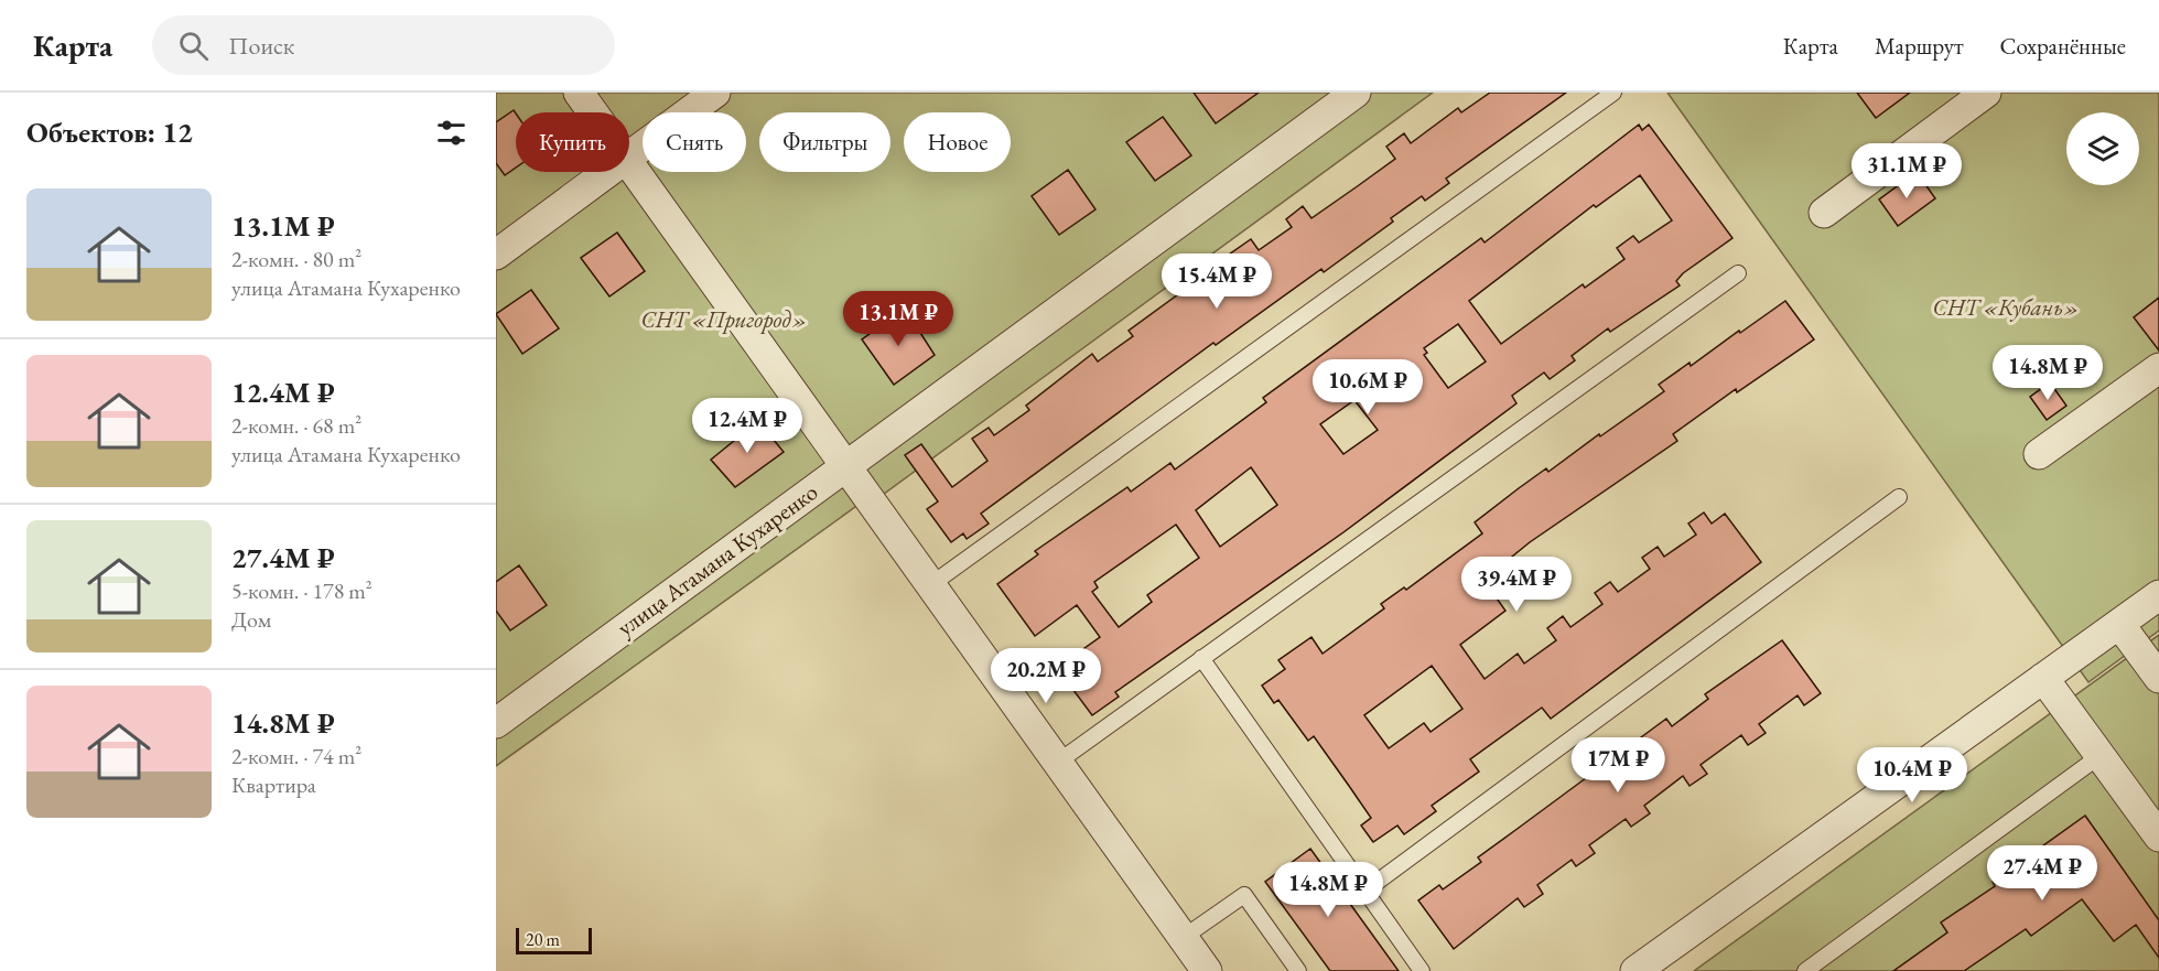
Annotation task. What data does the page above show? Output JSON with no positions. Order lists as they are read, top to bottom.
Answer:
{
  "streets": {
    "street": ["улица Атамана Кухаренко"]
  },
  "parks": ["СНТ «Кубань»", "СНТ «Пригород»"],
  "scale_bar": "20 m",
  "page": {
    "header": "Карта",
    "search": "Поиск",
    "nav": ["Карта", "Маршрут", "Сохранённые"],
    "heading": "Объектов: 12",
    "chip": [
      "Купить",
      "Снять",
      "Фильтры",
      "Новое"
    ],
    "price": [
      "31.1M ₽",
      "15.4M ₽",
      "13.1M ₽",
      "14.8M ₽",
      "10.6M ₽",
      "12.4M ₽",
      "39.4M ₽",
      "20.2M ₽",
      "17M ₽",
      "10.4M ₽",
      "27.4M ₽",
      "14.8M ₽"
    ],
    "list": [
      {
        "name": "13.1M ₽",
        "note": "2-комн. · 80 m² · улица Атамана Кухаренко"
      },
      {
        "name": "12.4M ₽",
        "note": "2-комн. · 68 m² · улица Атамана Кухаренко"
      },
      {
        "name": "27.4M ₽",
        "note": "5-комн. · 178 m² · Дом"
      },
      {
        "name": "14.8M ₽",
        "note": "2-комн. · 74 m² · Квартира"
      }
    ],
    "scale": "20 m"
  }
}
